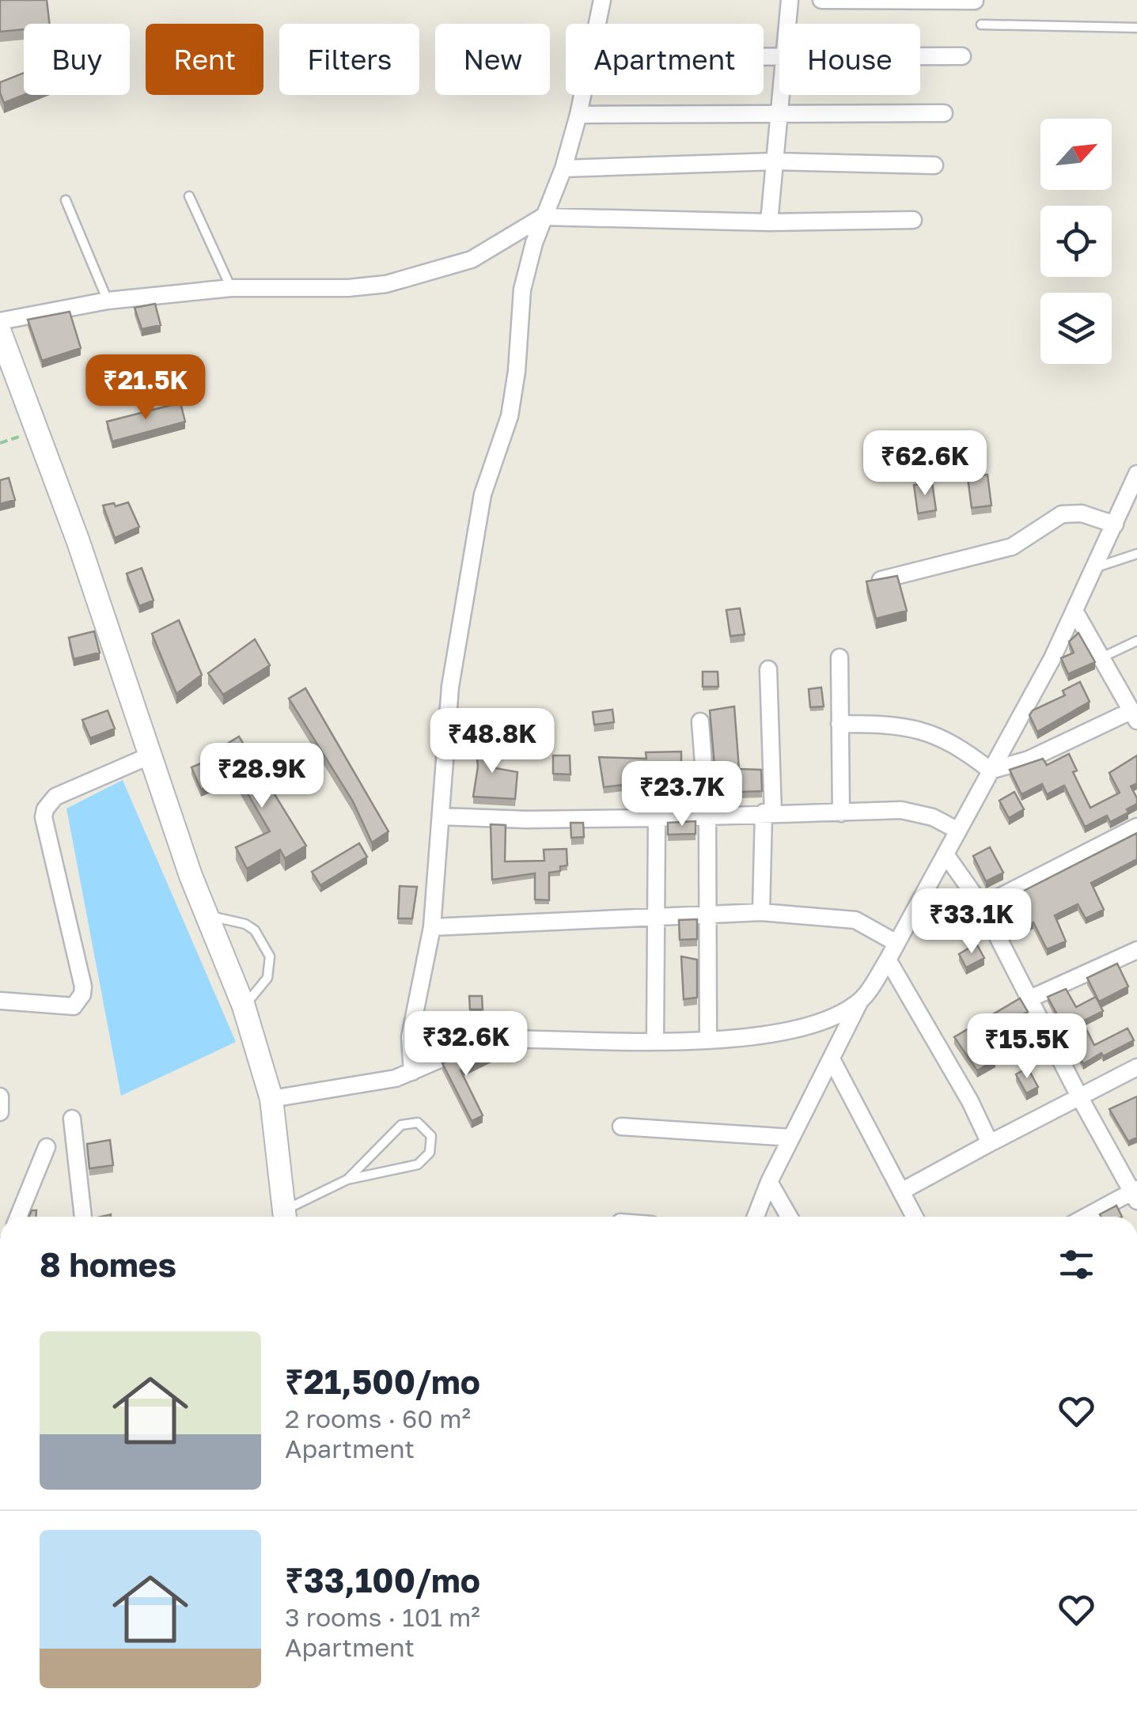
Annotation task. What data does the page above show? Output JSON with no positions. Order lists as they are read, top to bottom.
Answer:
{
  "north": "top right",
  "page": {
    "chip": [
      "Buy",
      "Rent",
      "Filters",
      "New",
      "Apartment",
      "House"
    ],
    "price": [
      "₹21.5K",
      "₹62.6K",
      "₹48.8K",
      "₹28.9K",
      "₹23.7K",
      "₹33.1K",
      "₹32.6K",
      "₹15.5K"
    ],
    "heading": "8 homes",
    "list": [
      {
        "name": "₹21,500/mo",
        "note": "2 rooms · 60 m² · Apartment"
      },
      {
        "name": "₹33,100/mo",
        "note": "3 rooms · 101 m² · Apartment"
      }
    ]
  }
}
